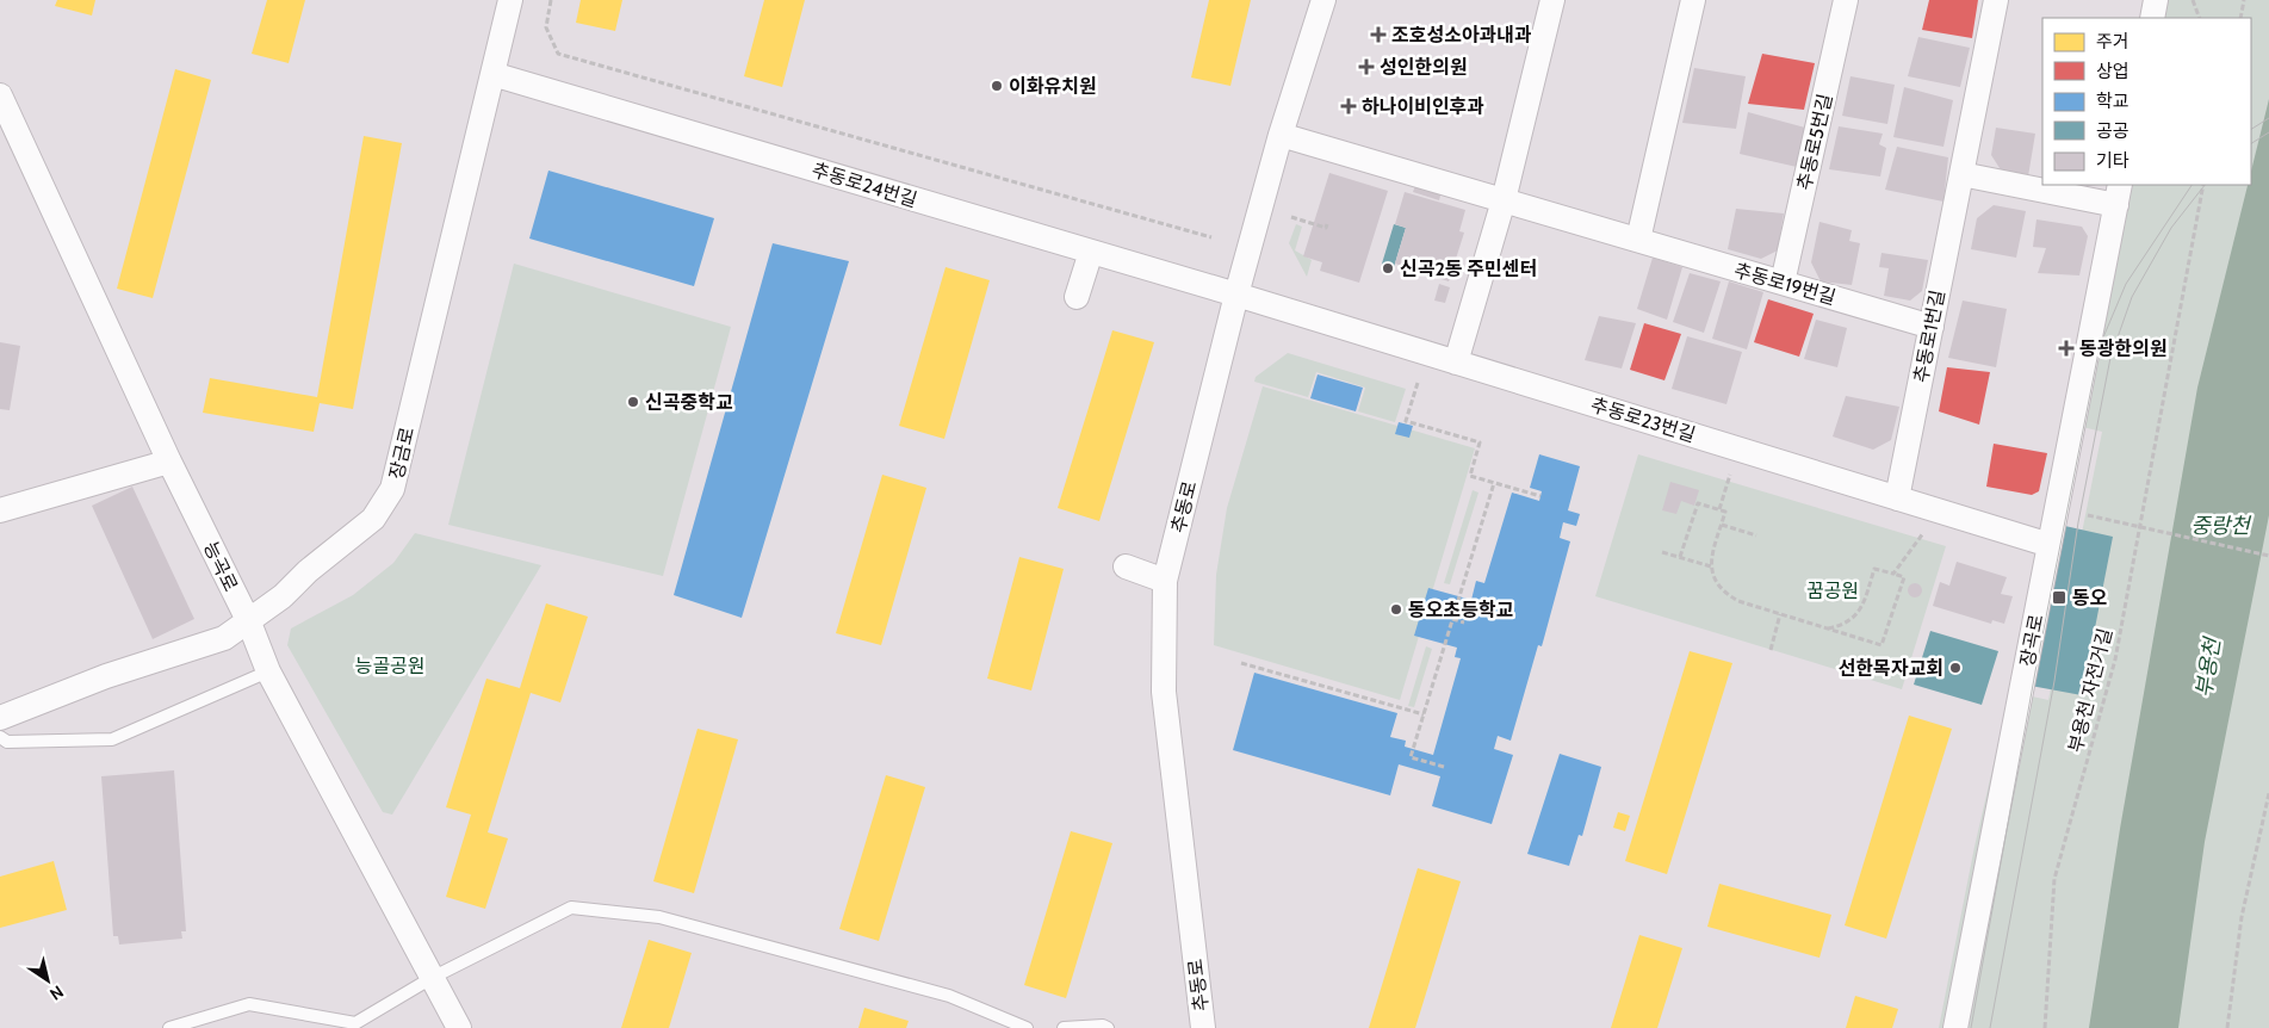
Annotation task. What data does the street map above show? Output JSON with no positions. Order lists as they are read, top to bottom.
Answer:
{
  "streets": {
    "street": [
      "추동로5번길",
      "추동로24번길",
      "추동로19번길",
      "추동로1번길",
      "추동로23번길",
      "장금로",
      "추동로",
      "능곡로",
      "장곡로"
    ],
    "path": ["부용천 자전거길"]
  },
  "crossings": [
    ["추동로5번길", "추동로19번길"],
    ["추동로24번길", "추동로23번길"],
    ["추동로24번길", "장금로"],
    ["추동로24번길", "추동로"],
    ["추동로19번길", "추동로1번길"],
    ["추동로19번길", "추동로"],
    ["추동로1번길", "추동로23번길"],
    ["추동로23번길", "추동로"],
    ["추동로23번길", "장곡로"],
    ["장금로", "능곡로"]
  ],
  "water": ["중랑천", "부용천"],
  "parks": ["꿈공원", "능골공원"],
  "places": {
    "health": [
      "조호성소아과내과",
      "성인한의원",
      "하나이비인후과",
      "동광한의원"
    ],
    "other": [
      "이화유치원",
      "신곡2동 주민센터",
      "신곡중학교",
      "동오초등학교",
      "선한목자교회"
    ],
    "transit": ["동오"]
  },
  "legend": [
    "주거",
    "상업",
    "학교",
    "공공",
    "기타"
  ],
  "north": "bottom right"
}
